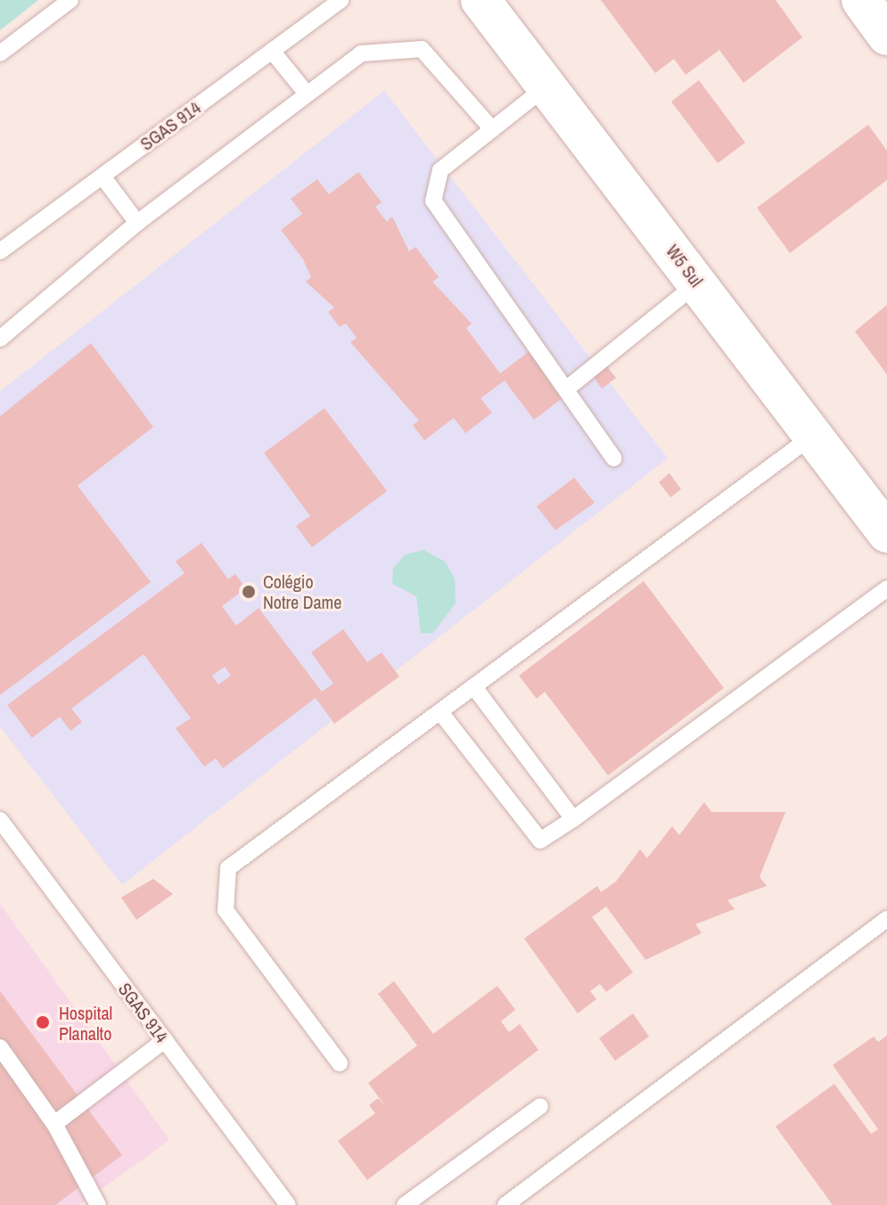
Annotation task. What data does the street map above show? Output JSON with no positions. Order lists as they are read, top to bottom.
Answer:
{
  "streets": {
    "main road": ["W5 Sul"],
    "lane": ["SGAS 914"]
  },
  "places": ["Colégio Notre Dame", "Hospital Planalto"]
}
